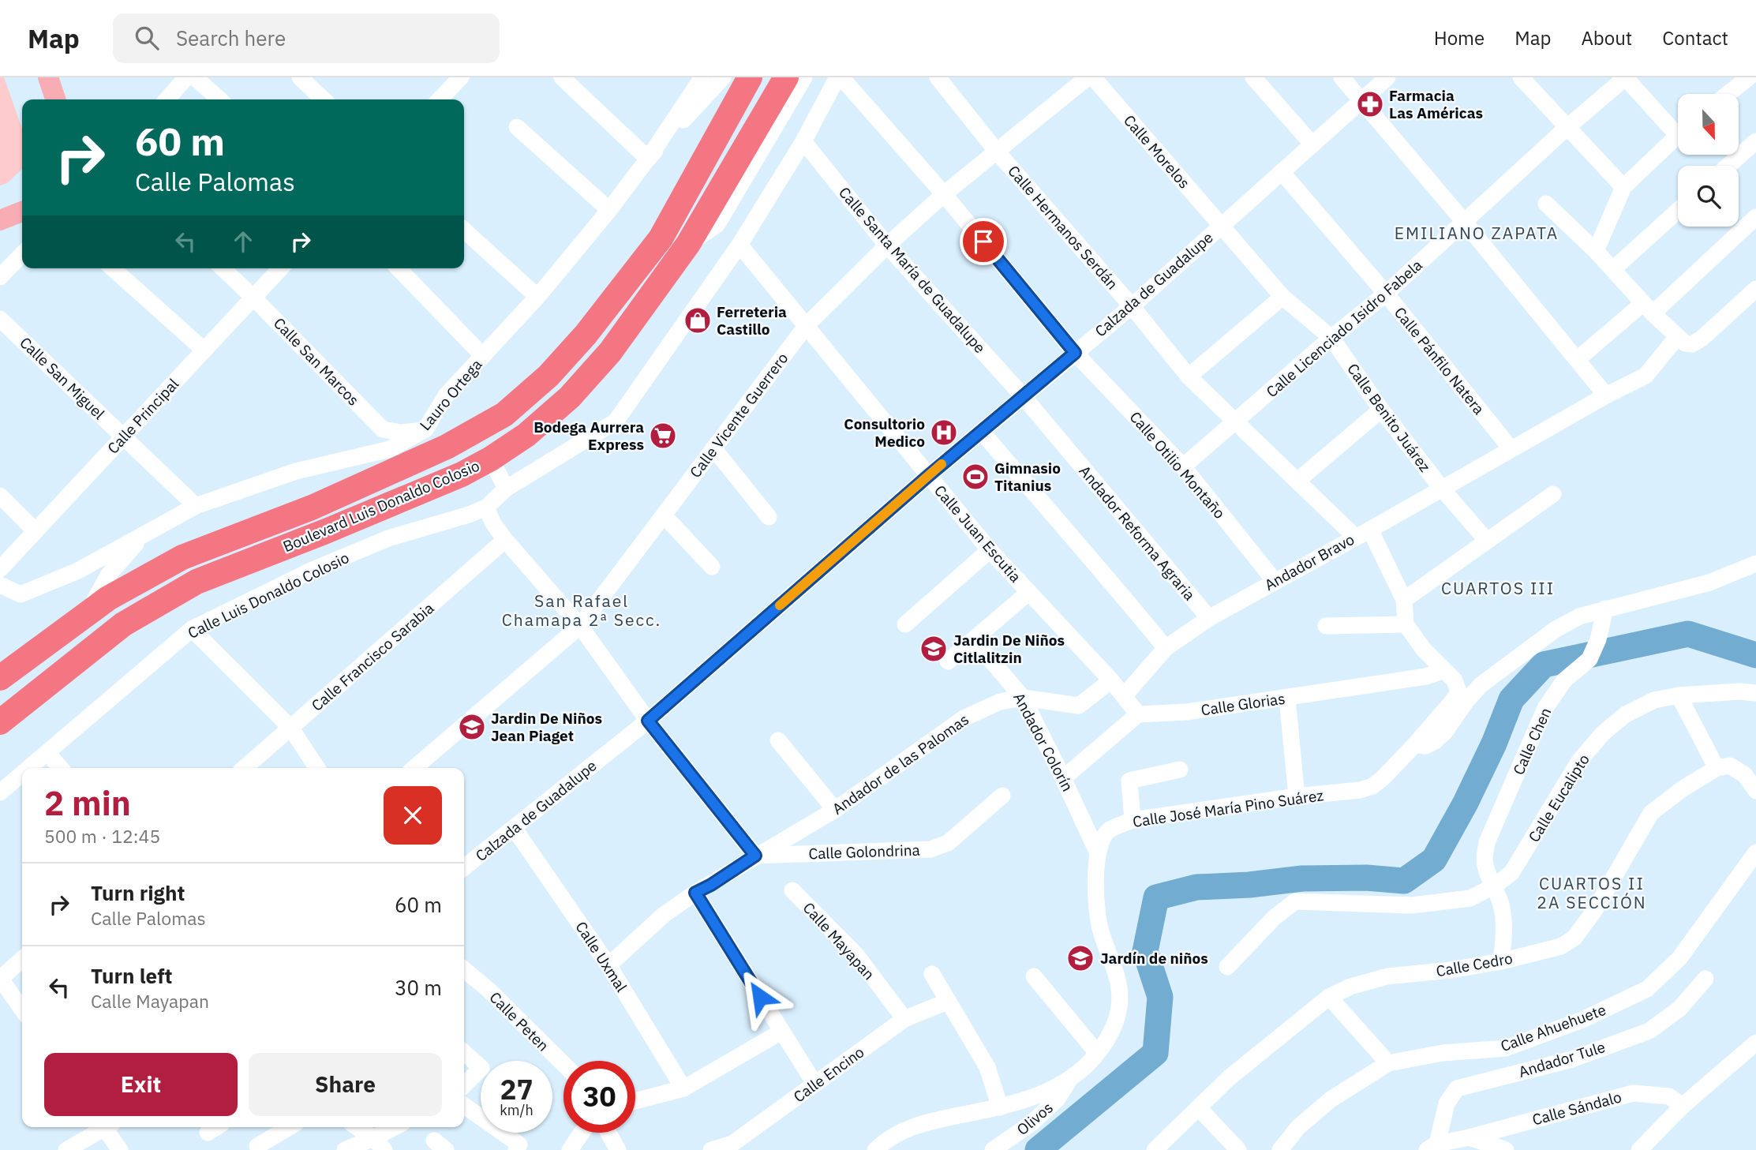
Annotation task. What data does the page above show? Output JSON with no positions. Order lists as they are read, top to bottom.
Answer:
{
  "streets": {
    "highway": ["Boulevard Luis Donaldo Colosio"],
    "street": [
      "Calle Morelos",
      "Calle Hermanos Serdán",
      "Calle Santa María de Guadalupe",
      "Calzada de Guadalupe",
      "Calle Licenciado Isidro Fabela",
      "Calle Pánfilo Natera",
      "Calle San Marcos",
      "Calle San Miguel",
      "Lauro Ortega",
      "Calle Vicente Guerrero",
      "Calle Principal",
      "Calle Benito Juárez",
      "Calle Otilio Montaño",
      "Andador Reforma Agraria",
      "Calle Juan Escutia",
      "Andador Bravo",
      "Calle Luis Donaldo Colosio",
      "Calle Francisco Sarabia",
      "Calle Glorias",
      "Calle Chen",
      "Andador Colorín",
      "Andador de las Palomas",
      "Calle Eucalipto",
      "Calle José María Pino Suárez",
      "Calle Golondrina",
      "Calle Mayapan",
      "Calle Uxmal",
      "Calle Cedro",
      "Calle Peten",
      "Calle Ahuehuete",
      "Andador Tule",
      "Calle Encino",
      "Calle Sándalo",
      "Olivos"
    ]
  },
  "crossings": [
    ["Calle Morelos", "Calzada de Guadalupe"],
    ["Calle Morelos", "Calle Benito Juárez"],
    ["Calle Hermanos Serdán", "Calzada de Guadalupe"],
    ["Calle Hermanos Serdán", "Calle Licenciado Isidro Fabela"],
    ["Calle Hermanos Serdán", "Calle Vicente Guerrero"],
    ["Calle Hermanos Serdán", "Andador Bravo"],
    ["Calle Santa María de Guadalupe", "Calzada de Guadalupe"],
    ["Calle Santa María de Guadalupe", "Calle Vicente Guerrero"],
    ["Calle Santa María de Guadalupe", "Andador Reforma Agraria"],
    ["Calzada de Guadalupe", "Calle Pánfilo Natera"],
    ["Calzada de Guadalupe", "Calle Benito Juárez"],
    ["Calzada de Guadalupe", "Calle Otilio Montaño"],
    ["Calzada de Guadalupe", "Andador Reforma Agraria"],
    ["Calzada de Guadalupe", "Calle Juan Escutia"],
    ["Calzada de Guadalupe", "Calle Uxmal"],
    ["Calle Licenciado Isidro Fabela", "Calle Pánfilo Natera"],
    ["Calle Licenciado Isidro Fabela", "Calle Benito Juárez"],
    ["Calle Licenciado Isidro Fabela", "Calle Otilio Montaño"],
    ["Calle Pánfilo Natera", "Andador Bravo"],
    ["Calle San Marcos", "Lauro Ortega"],
    ["Calle San Marcos", "Calle Principal"],
    ["Calle San Miguel", "Lauro Ortega"],
    ["Calle San Miguel", "Calle Principal"],
    ["Calle Vicente Guerrero", "Calle Otilio Montaño"],
    ["Calle Vicente Guerrero", "Calle Juan Escutia"],
    ["Calle Benito Juárez", "Andador Bravo"],
    ["Calle Otilio Montaño", "Andador Bravo"],
    ["Andador Reforma Agraria", "Andador Bravo"],
    ["Calle Juan Escutia", "Andador Bravo"],
    ["Calle Juan Escutia", "Calle Glorias"],
    ["Calle Juan Escutia", "Andador de las Palomas"],
    ["Calle Glorias", "Calle José María Pino Suárez"],
    ["Calle Chen", "Calle Eucalipto"],
    ["Calle Chen", "Calle José María Pino Suárez"],
    ["Calle Chen", "Calle Cedro"],
    ["Andador Colorín", "Andador de las Palomas"],
    ["Andador Colorín", "Calle José María Pino Suárez"],
    ["Andador de las Palomas", "Calle Golondrina"],
    ["Andador de las Palomas", "Calle Uxmal"],
    ["Calle José María Pino Suárez", "Olivos"],
    ["Calle Mayapan", "Calle Encino"],
    ["Andador Tule", "Calle Sándalo"]
  ],
  "districts": [
    "EMILIANO ZAPATA",
    "CUARTOS III",
    "San Rafael Chamapa 2ª Secc.",
    "CUARTOS II 2A SECCIÓN"
  ],
  "places": {
    "pharmacy": ["Farmacia Las Américas"],
    "shop": ["Ferreteria Castillo"],
    "hospital": ["Consultorio Medico"],
    "supermarket": ["Bodega Aurrera Express"],
    "sports": ["Gimnasio Titanius"],
    "school or university": ["Jardin De Niños Citlalitzin", "Jardin De Niños Jean Piaget", "Jardín de niños"]
  },
  "north": "bottom",
  "page": {
    "header": "Map",
    "search": "Search here",
    "nav": [
      "Home",
      "Map",
      "About",
      "Contact"
    ],
    "turn": ["60 m", "Calle Palomas"],
    "heading": ["2 min", "500 m · 12:45"],
    "list": [
      {
        "name": "Turn right",
        "note": "Calle Palomas",
        "value": "60 m"
      },
      {
        "name": "Turn left",
        "note": "Calle Mayapan",
        "value": "30 m"
      }
    ],
    "buttons": ["Exit", "Share"],
    "speed": "27 km/h",
    "limit": "30"
  }
}
